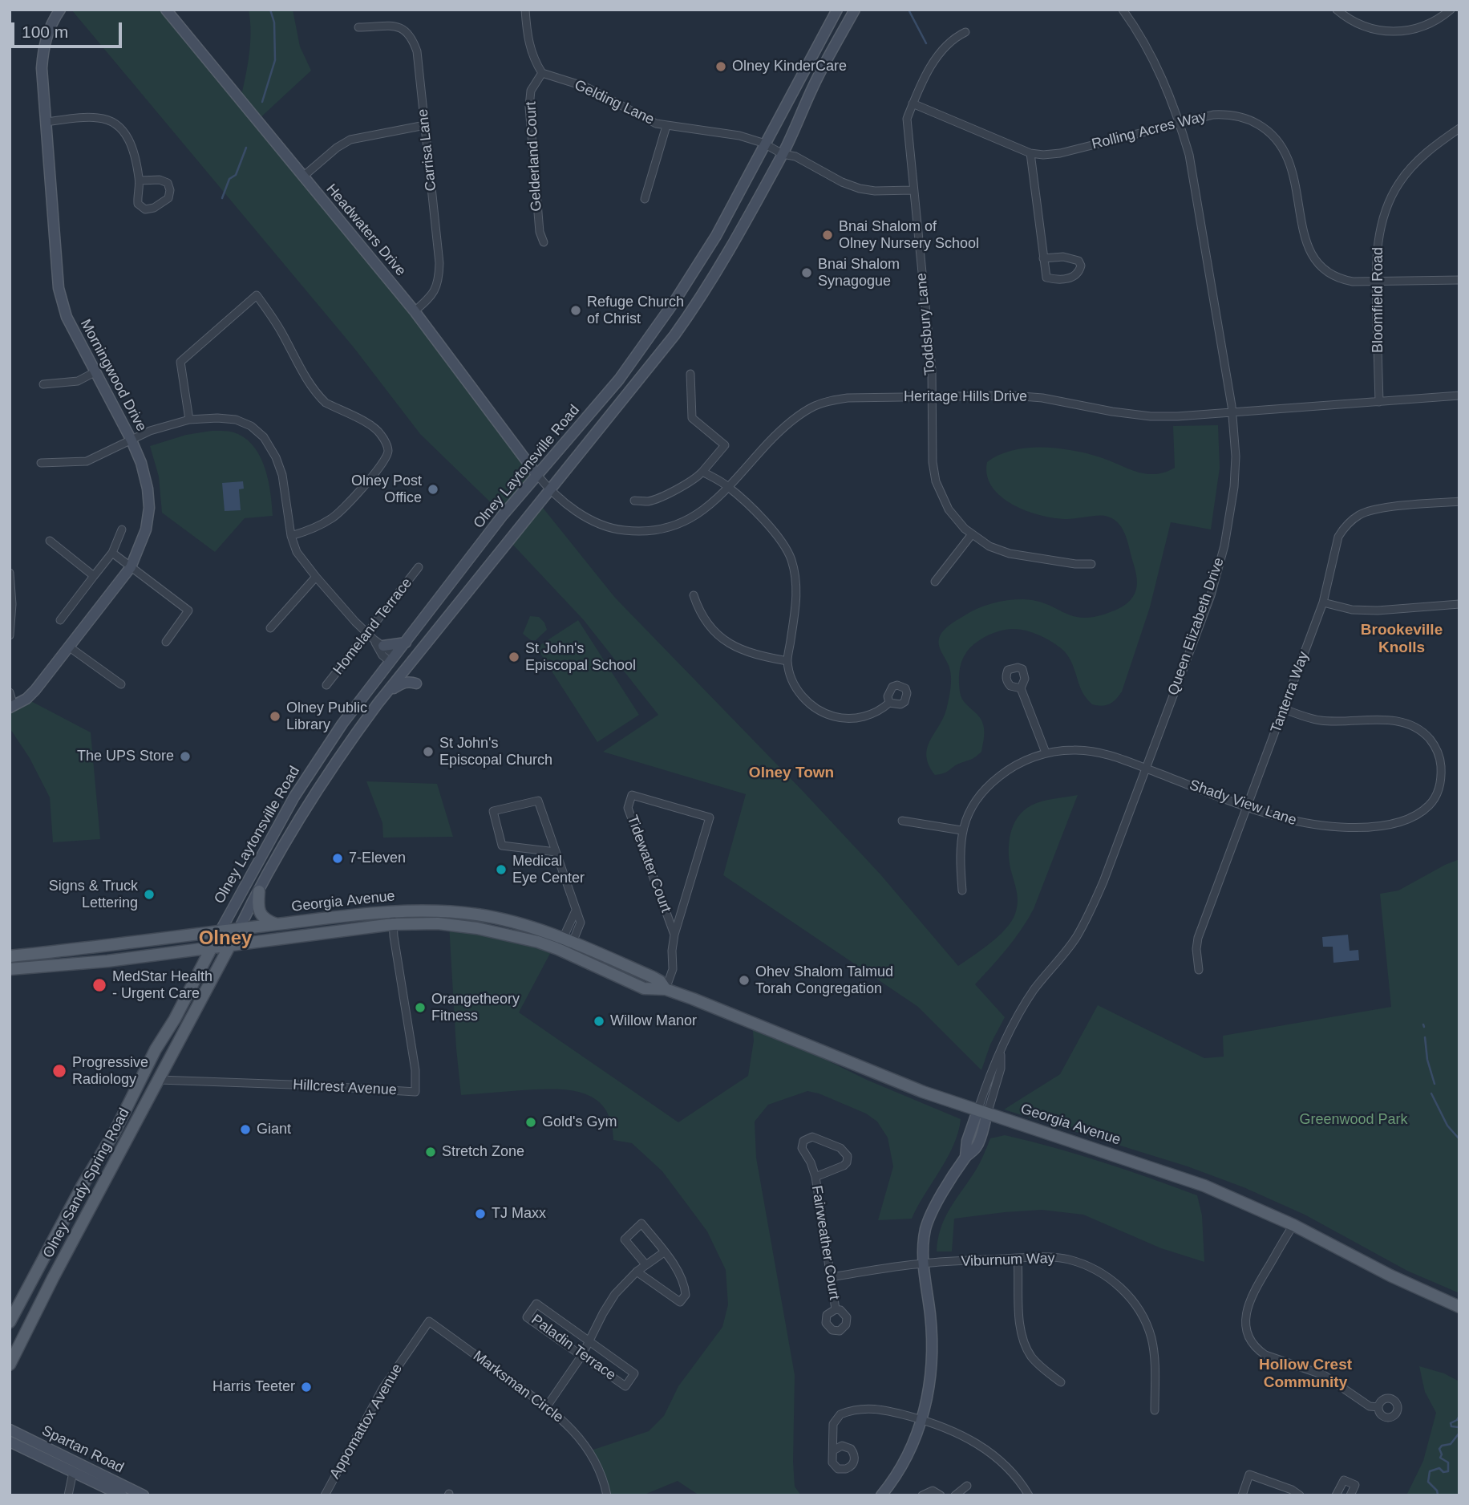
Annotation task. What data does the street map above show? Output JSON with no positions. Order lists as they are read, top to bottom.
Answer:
{
  "streets": {
    "main road": [
      "Headwaters Drive",
      "Morningwood Drive",
      "Olney Laytonsville Road",
      "Georgia Avenue",
      "Olney Sandy Spring Road",
      "Spartan Road"
    ],
    "street": [
      "Gelding Lane",
      "Rolling Acres Way",
      "Carrisa Lane",
      "Gelderland Court",
      "Bloomfield Road",
      "Toddsbury Lane",
      "Heritage Hills Drive",
      "Homeland Terrace",
      "Queen Elizabeth Drive",
      "Tanterra Way",
      "Shady View Lane",
      "Tidewater Court",
      "Hillcrest Avenue",
      "Fairweather Court",
      "Viburnum Way",
      "Paladin Terrace",
      "Marksman Circle",
      "Appomattox Avenue"
    ]
  },
  "crossings": [
    ["Gelding Lane", "Gelderland Court"],
    ["Gelding Lane", "Toddsbury Lane"],
    ["Gelding Lane", "Olney Laytonsville Road"],
    ["Rolling Acres Way", "Bloomfield Road"],
    ["Rolling Acres Way", "Toddsbury Lane"],
    ["Rolling Acres Way", "Queen Elizabeth Drive"],
    ["Carrisa Lane", "Headwaters Drive"],
    ["Headwaters Drive", "Heritage Hills Drive"],
    ["Headwaters Drive", "Olney Laytonsville Road"],
    ["Bloomfield Road", "Heritage Hills Drive"],
    ["Toddsbury Lane", "Heritage Hills Drive"],
    ["Heritage Hills Drive", "Olney Laytonsville Road"],
    ["Heritage Hills Drive", "Queen Elizabeth Drive"],
    ["Olney Laytonsville Road", "Georgia Avenue"],
    ["Olney Laytonsville Road", "Olney Sandy Spring Road"],
    ["Queen Elizabeth Drive", "Shady View Lane"],
    ["Queen Elizabeth Drive", "Georgia Avenue"],
    ["Tanterra Way", "Shady View Lane"],
    ["Tidewater Court", "Georgia Avenue"],
    ["Georgia Avenue", "Hillcrest Avenue"],
    ["Georgia Avenue", "Olney Sandy Spring Road"],
    ["Hillcrest Avenue", "Olney Sandy Spring Road"],
    ["Fairweather Court", "Viburnum Way"],
    ["Marksman Circle", "Appomattox Avenue"]
  ],
  "districts": [
    "Brookeville Knolls",
    "Olney Town",
    "Olney",
    "Hollow Crest Community"
  ],
  "parks": ["Greenwood Park"],
  "places": [
    "Olney KinderCare",
    "Bnai Shalom of Olney Nursery School",
    "Bnai Shalom Synagogue",
    "Refuge Church of Christ",
    "Olney Post Office",
    "St John's Episcopal School",
    "Olney Public Library",
    "St John's Episcopal Church",
    "The UPS Store",
    "7-Eleven",
    "Medical Eye Center",
    "Signs & Truck Lettering",
    "Ohev Shalom Talmud Torah Congregation",
    "MedStar Health - Urgent Care",
    "Orangetheory Fitness",
    "Willow Manor",
    "Progressive Radiology",
    "Gold's Gym",
    "Giant",
    "Stretch Zone",
    "TJ Maxx",
    "Harris Teeter"
  ],
  "scale_bar": "100 m"
}
